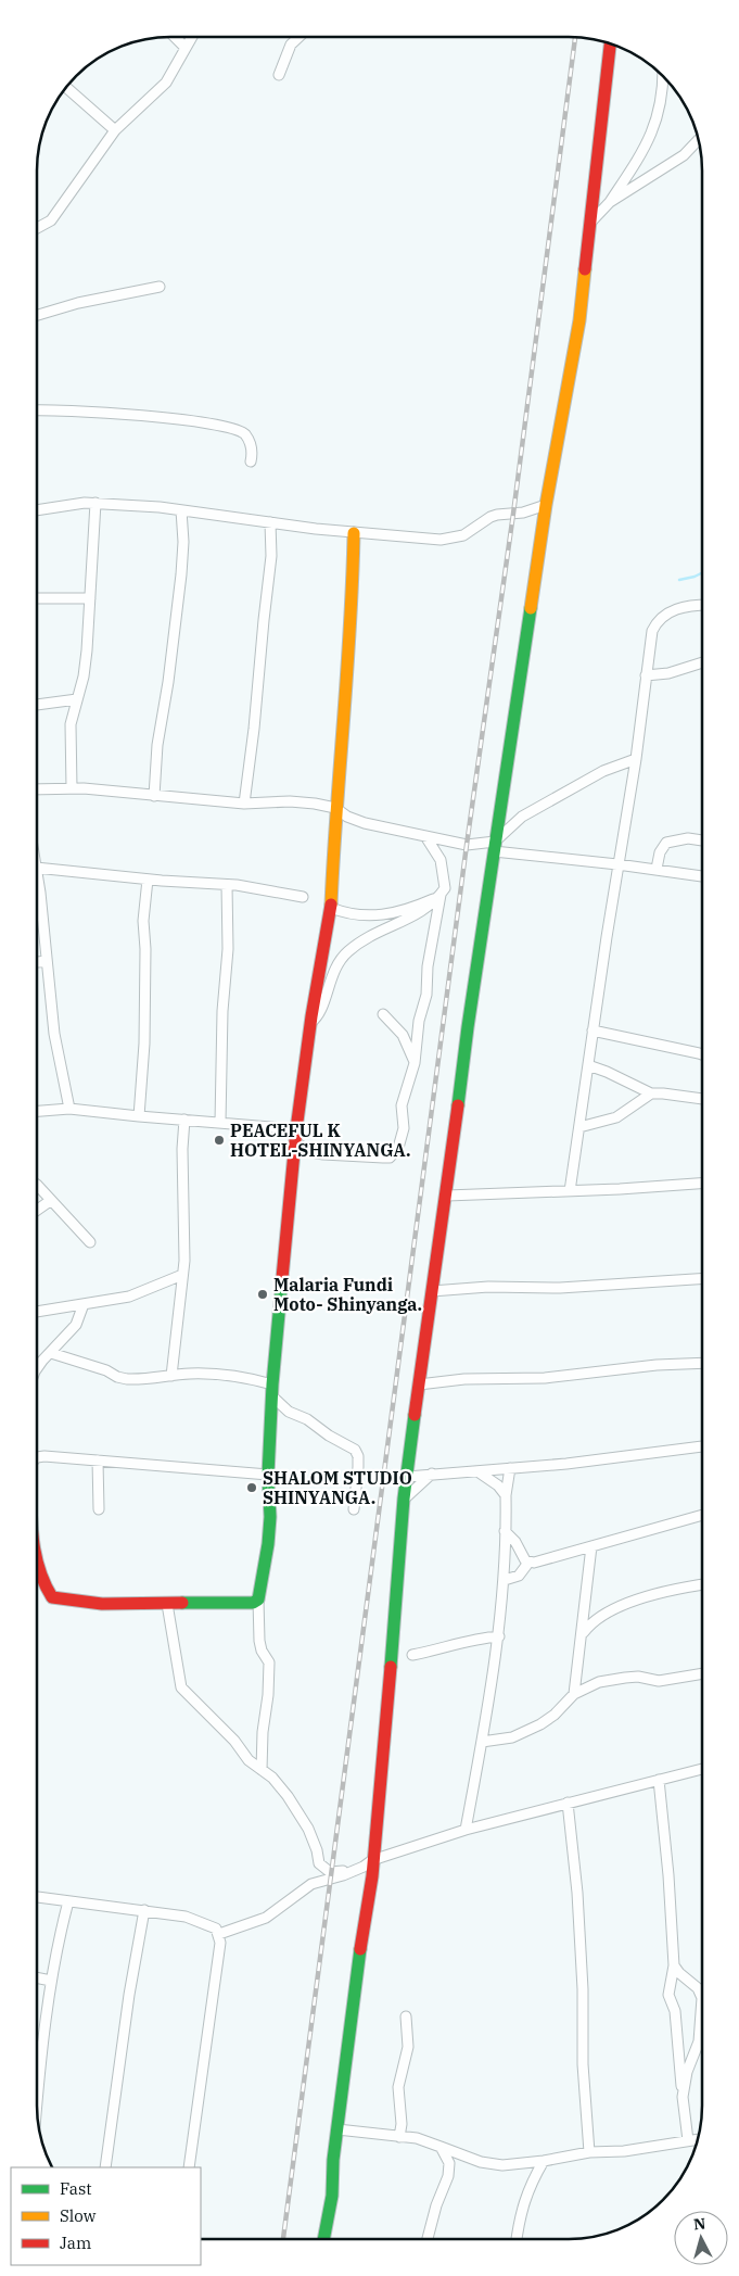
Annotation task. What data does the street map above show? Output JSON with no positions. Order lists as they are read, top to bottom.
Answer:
{
  "places": ["PEACEFUL K HOTEL-SHINYANGA.", "Malaria Fundi Moto- Shinyanga.", "SHALOM STUDIO SHINYANGA."],
  "legend": ["Fast", "Slow", "Jam"],
  "north": "top"
}
